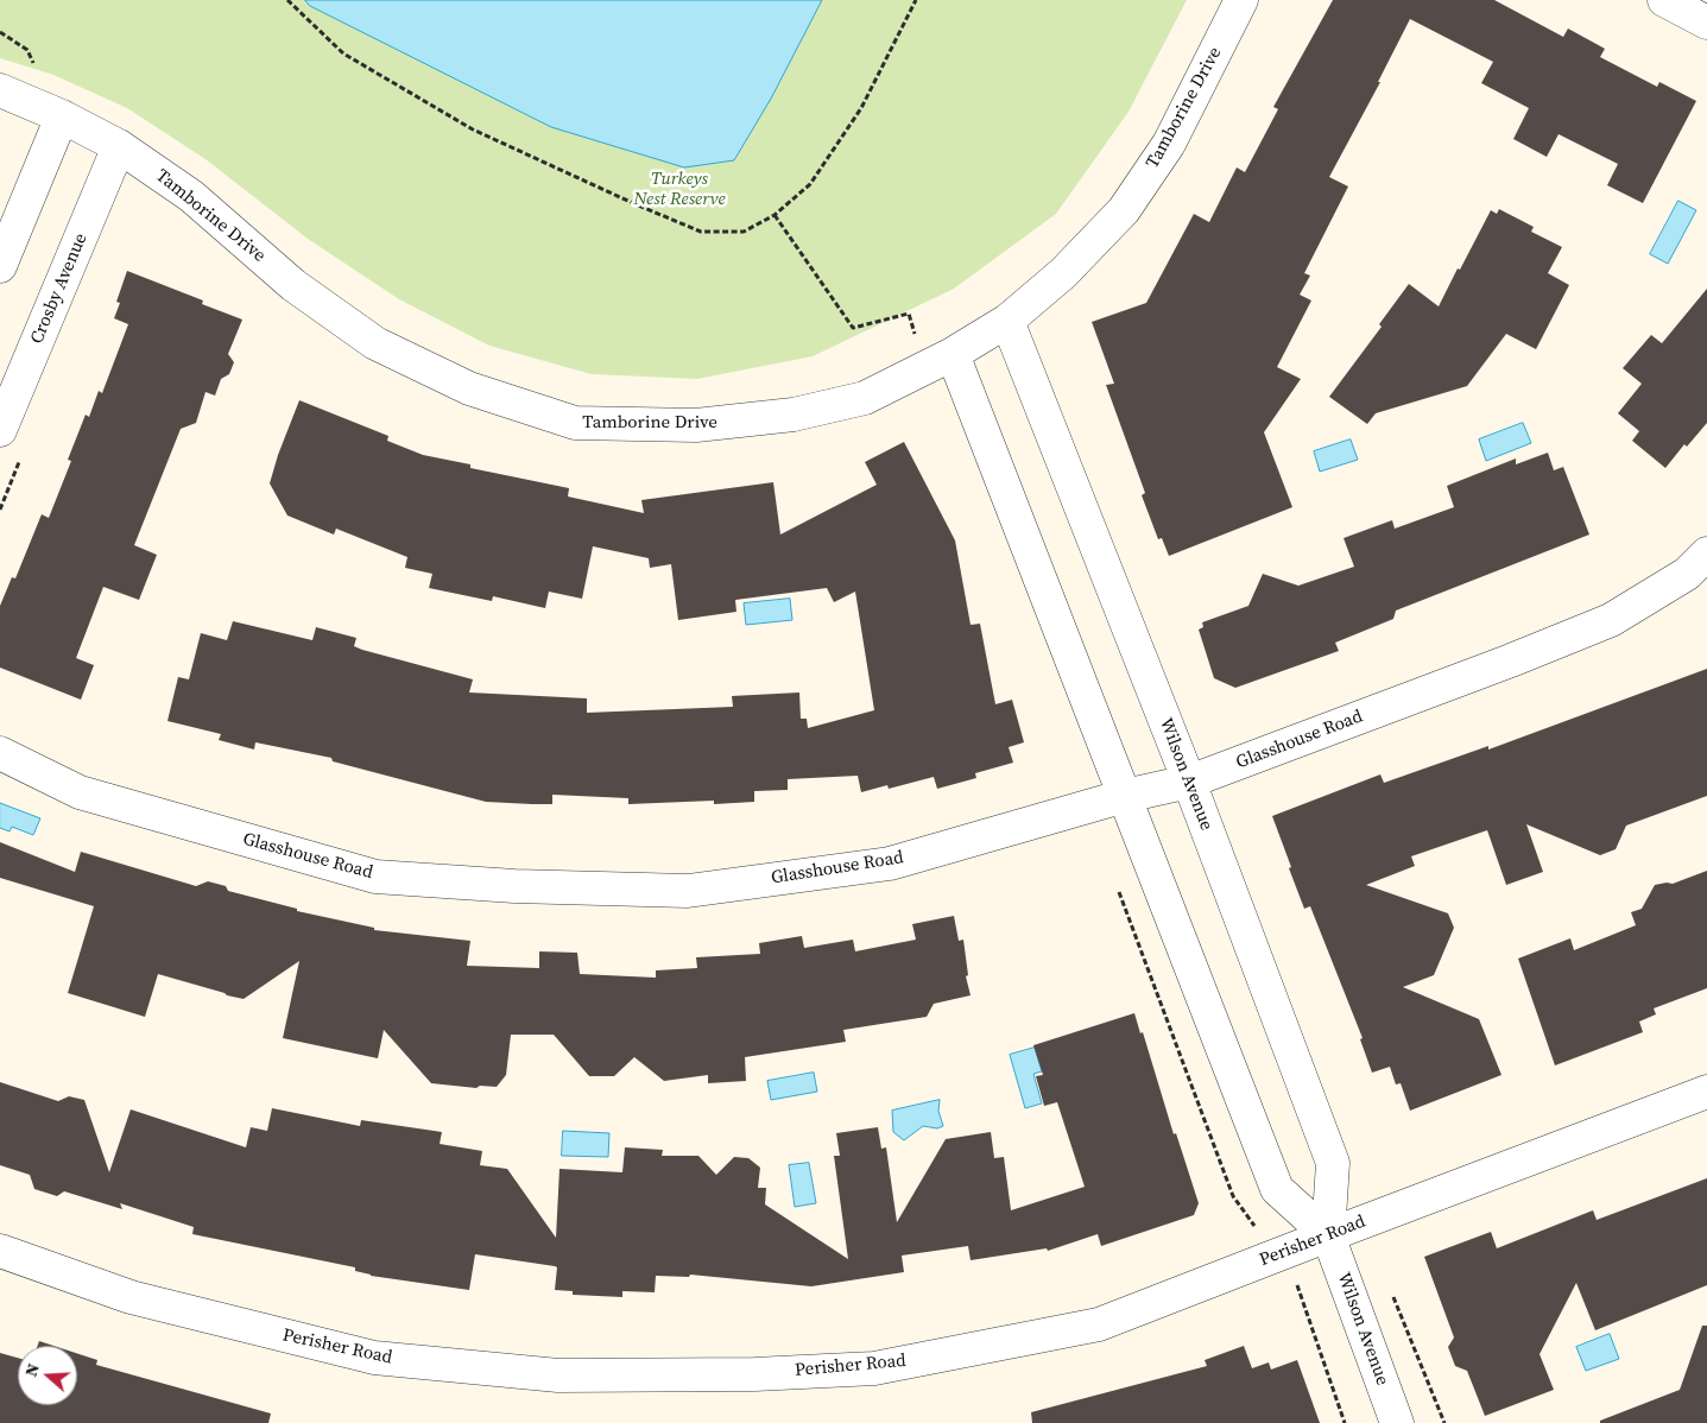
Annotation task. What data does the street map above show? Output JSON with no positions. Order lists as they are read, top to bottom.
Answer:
{
  "streets": {
    "street": [
      "Tamborine Drive",
      "Crosby Avenue",
      "Glasshouse Road",
      "Wilson Avenue",
      "Perisher Road"
    ]
  },
  "crossings": [
    ["Tamborine Drive", "Crosby Avenue"],
    ["Tamborine Drive", "Wilson Avenue"],
    ["Glasshouse Road", "Wilson Avenue"],
    ["Wilson Avenue", "Perisher Road"]
  ],
  "parks": ["Turkeys Nest Reserve"],
  "north": "left"
}
